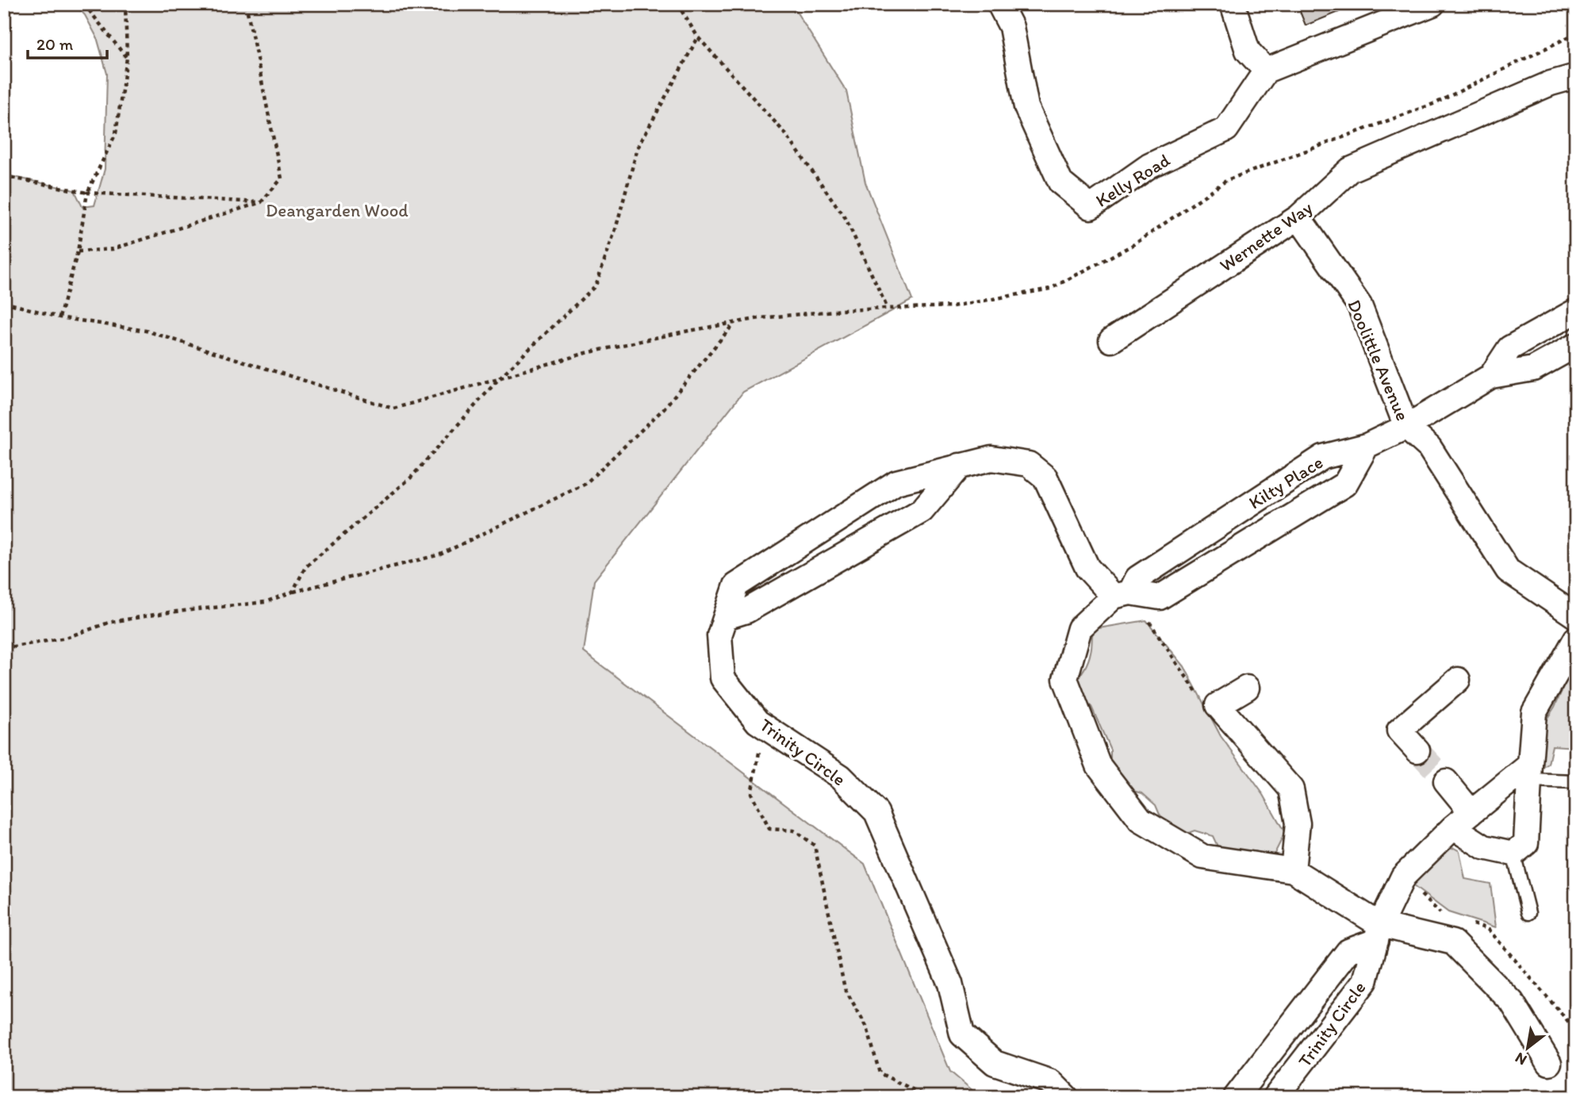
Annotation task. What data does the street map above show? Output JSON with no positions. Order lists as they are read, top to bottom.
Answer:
{
  "streets": {
    "street": [
      "Kelly Road",
      "Wernette Way",
      "Doolittle Avenue",
      "Kilty Place",
      "Trinity Circle"
    ]
  },
  "crossings": [
    ["Wernette Way", "Doolittle Avenue"],
    ["Doolittle Avenue", "Kilty Place"],
    ["Kilty Place", "Trinity Circle"]
  ],
  "parks": ["Deangarden Wood"],
  "scale_bar": "20 m",
  "north": "bottom left"
}
